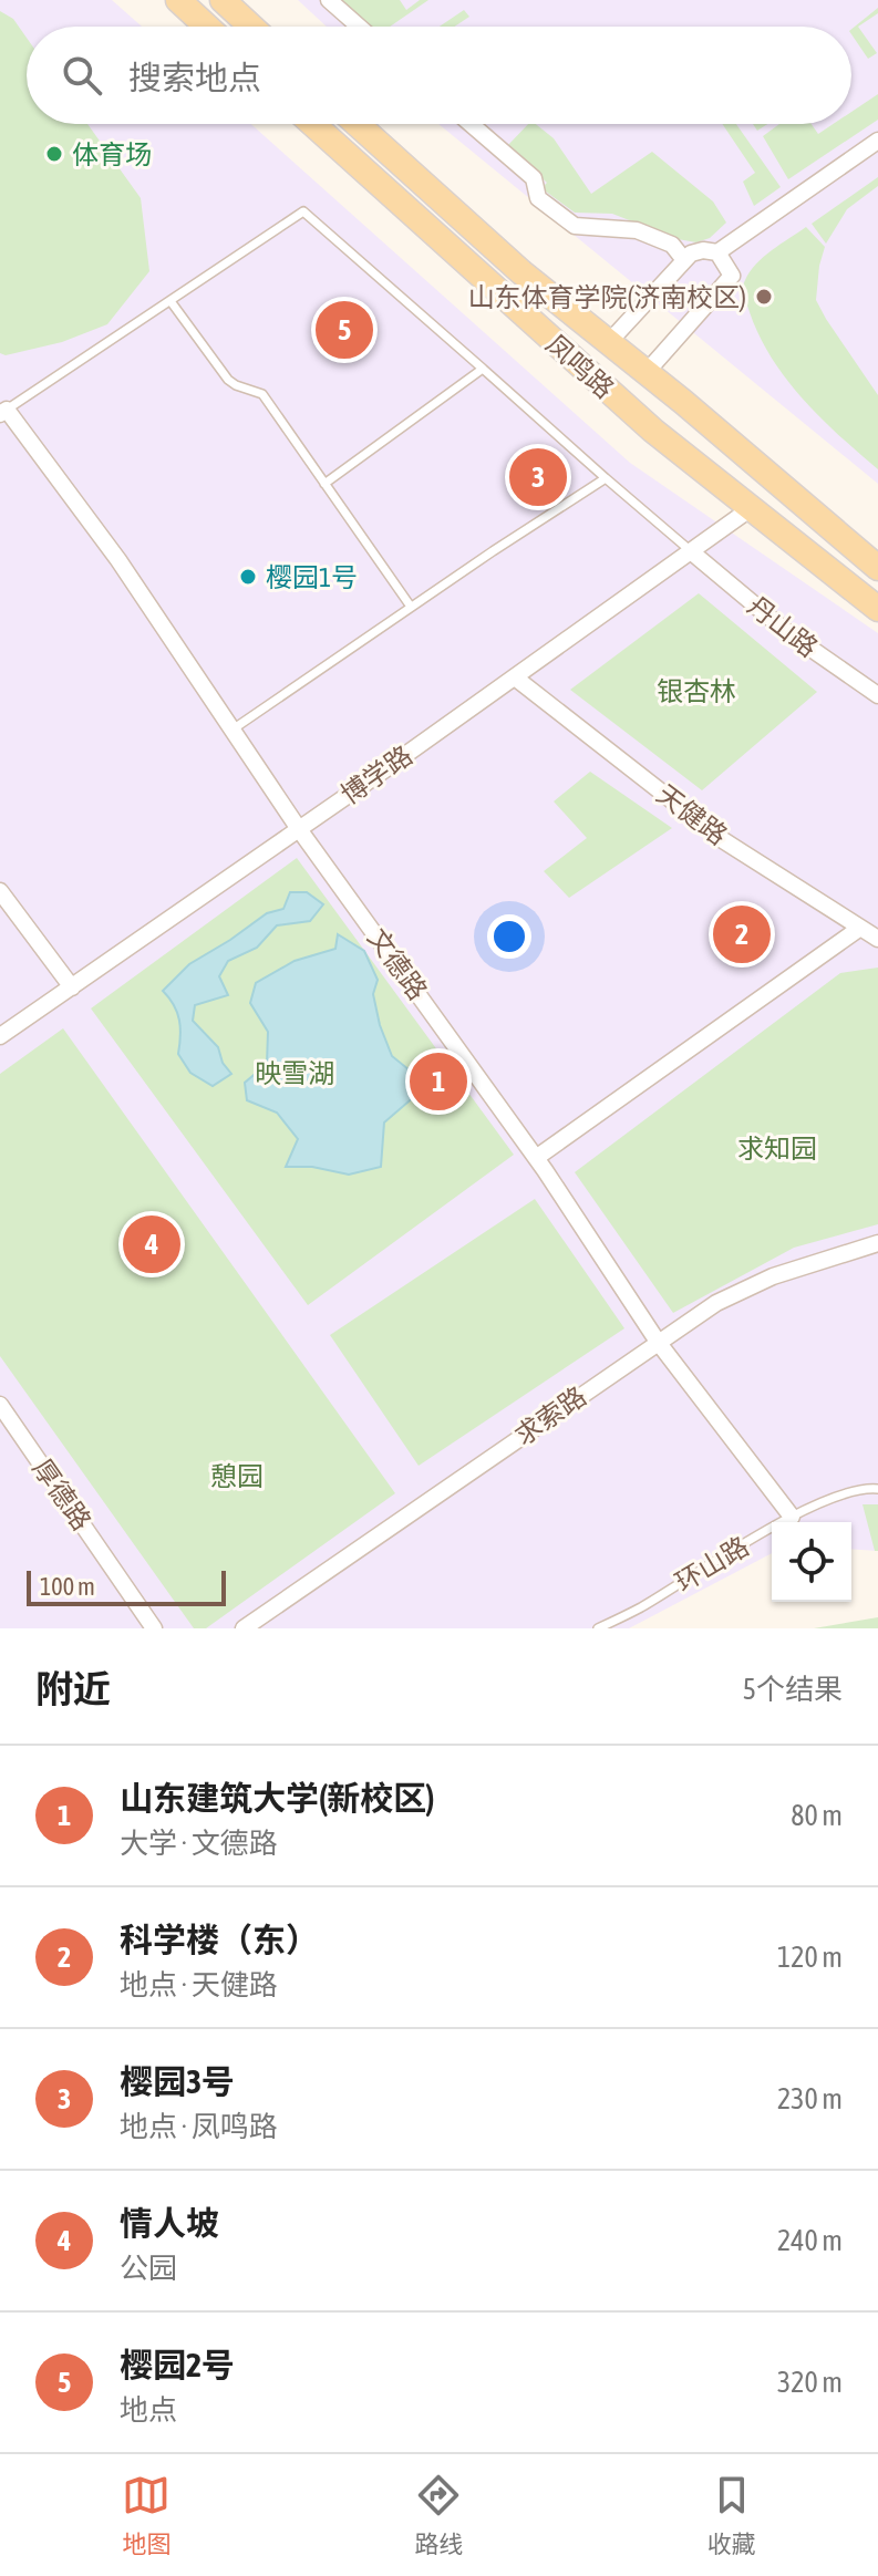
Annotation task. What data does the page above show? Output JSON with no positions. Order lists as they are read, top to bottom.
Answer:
{
  "streets": {
    "main road": ["凤鸣路"],
    "street": [
      "丹山路",
      "博学路",
      "天健路",
      "文德路",
      "求索路",
      "厚德路"
    ],
    "lane": ["环山路"]
  },
  "crossings": [
    ["凤鸣路", "博学路"],
    ["丹山路", "博学路"],
    ["博学路", "天健路"],
    ["博学路", "文德路"],
    ["文德路", "求索路"],
    ["文德路", "环山路"]
  ],
  "parks": [
    "银杏林",
    "映雪湖",
    "求知园",
    "憩园"
  ],
  "places": ["体育场", "山东体育学院(济南校区)", "樱园1号"],
  "scale_bar": "100 m",
  "page": {
    "search": "搜索地点",
    "pins": [
      "5",
      "3",
      "2",
      "1",
      "4"
    ],
    "scale": "100 m",
    "heading": ["附近", "5个结果"],
    "list": [
      {
        "mark": "1",
        "name": "山东建筑大学(新校区)",
        "note": "大学 · 文德路",
        "value": "80 m"
      },
      {
        "mark": "2",
        "name": "科学楼（东）",
        "note": "地点 · 天健路",
        "value": "120 m"
      },
      {
        "mark": "3",
        "name": "樱园3号",
        "note": "地点 · 凤鸣路",
        "value": "230 m"
      },
      {
        "mark": "4",
        "name": "情人坡",
        "note": "公园",
        "value": "240 m"
      },
      {
        "mark": "5",
        "name": "樱园2号",
        "note": "地点",
        "value": "320 m"
      }
    ],
    "nav": ["地图", "路线", "收藏"]
  }
}
